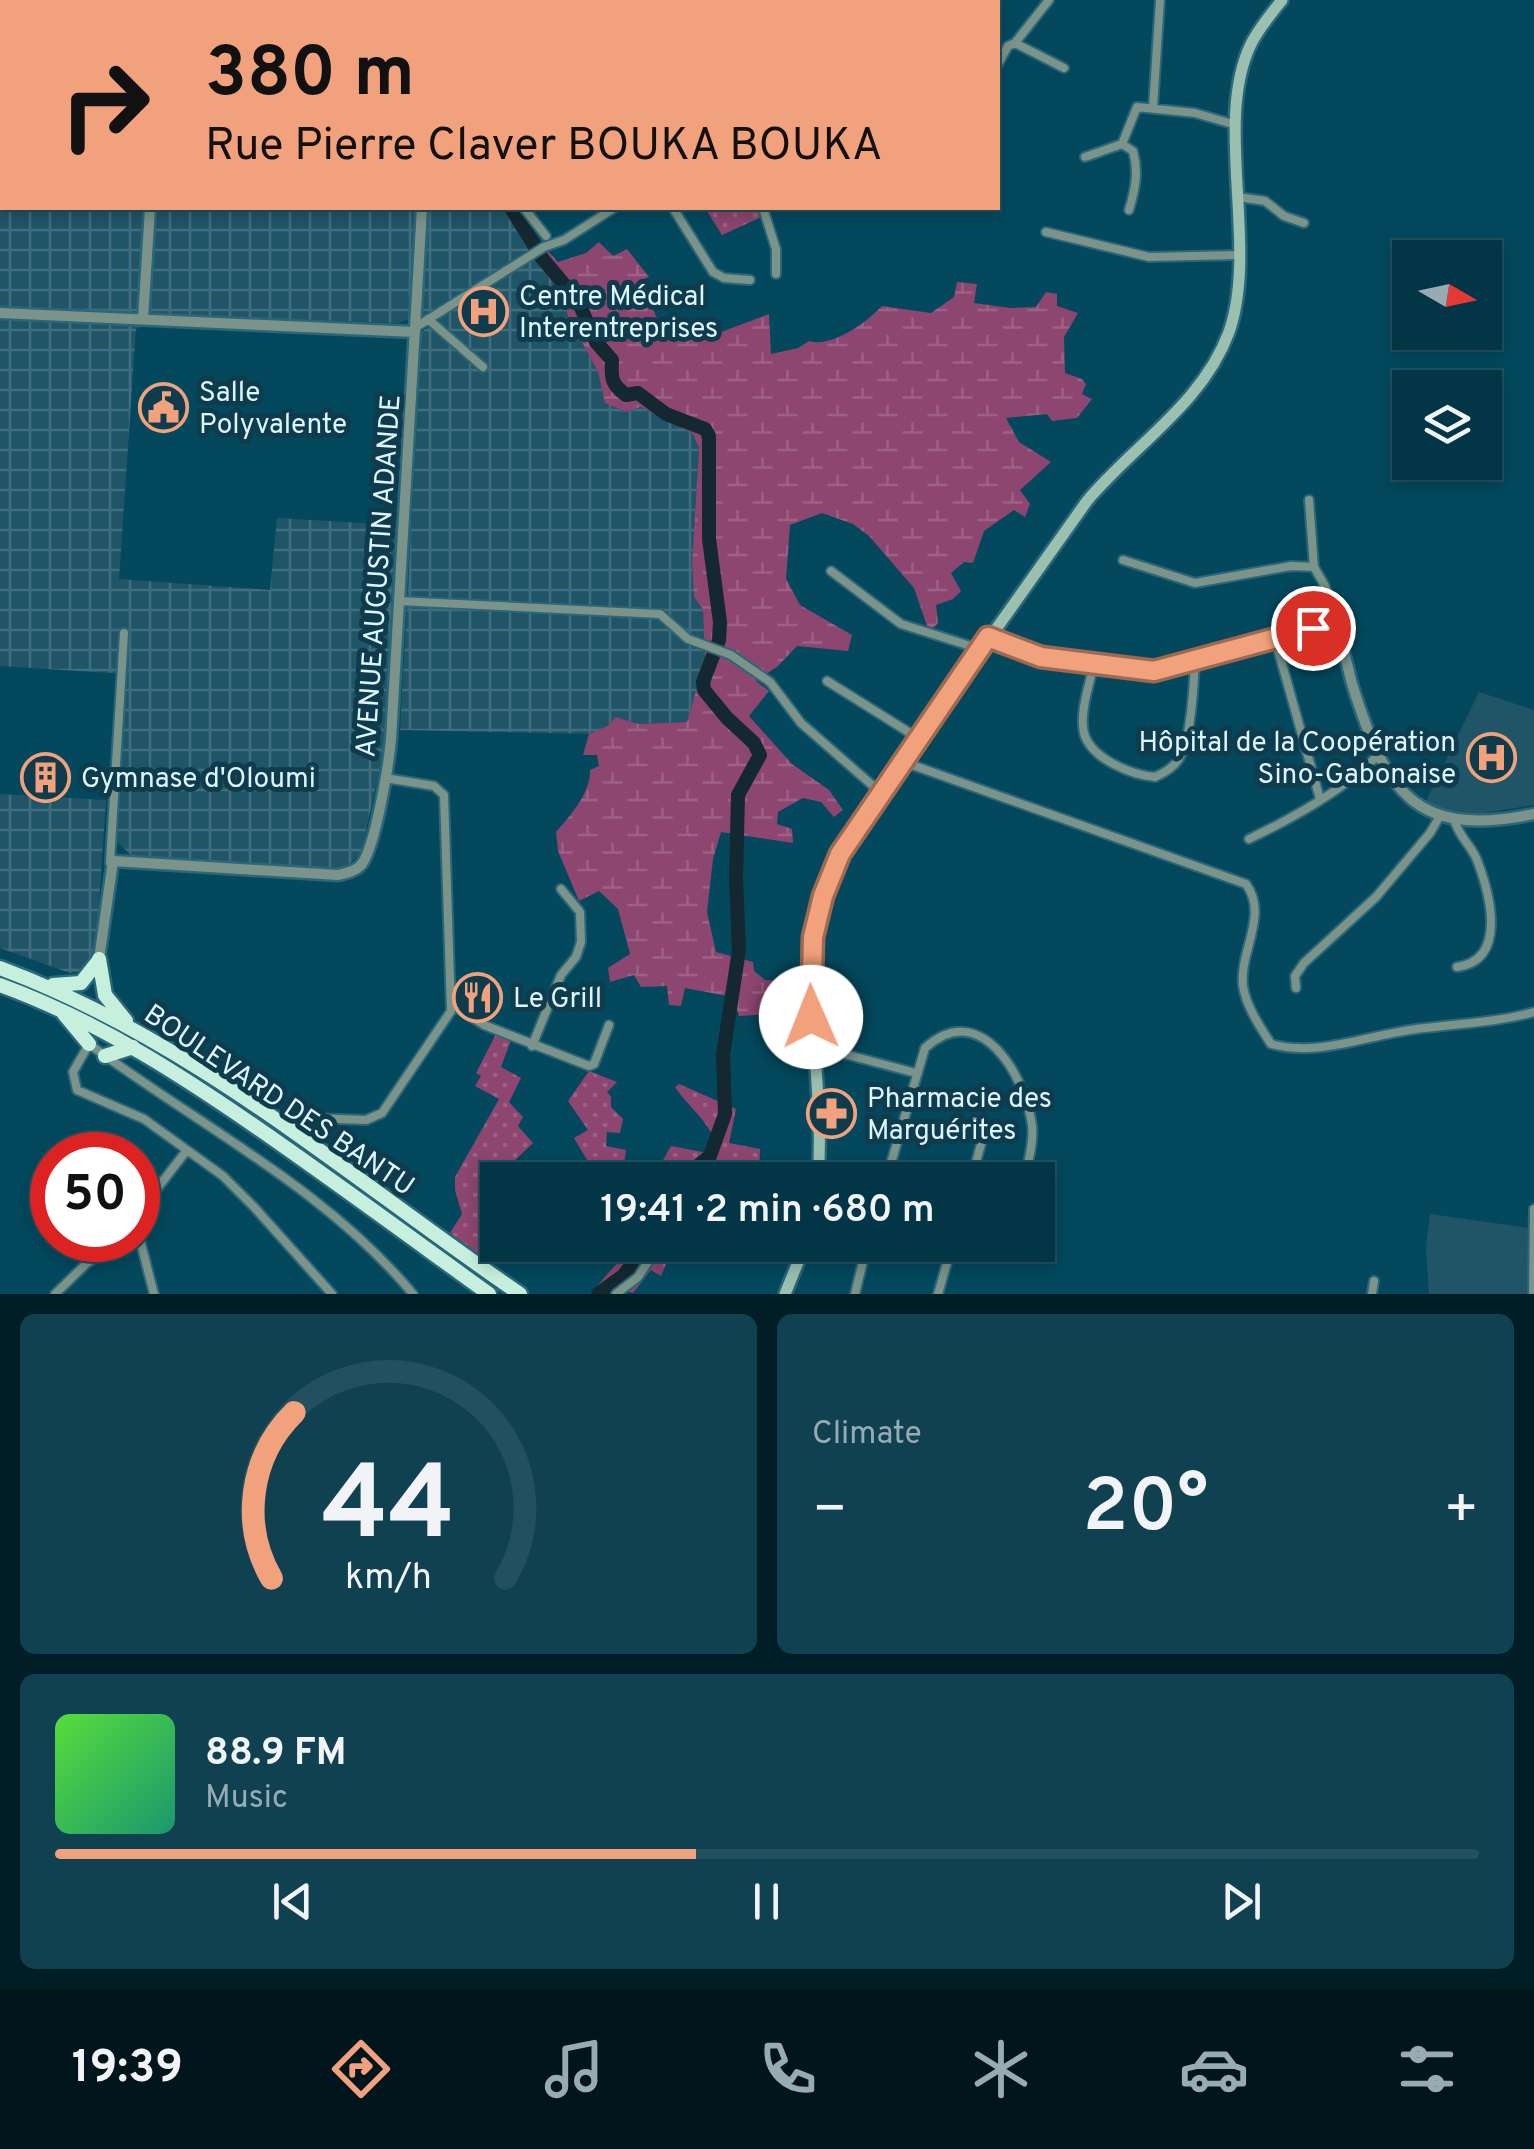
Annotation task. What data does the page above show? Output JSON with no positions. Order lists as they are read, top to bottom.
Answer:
{
  "streets": {
    "highway": ["BOULEVARD DES BANTU"],
    "street": ["AVENUE AUGUSTIN ADANDE"]
  },
  "places": {
    "hospital": ["Centre Médical Interentreprises", "Hôpital de la Coopération Sino-Gabonaise"],
    "public building": ["Salle Polyvalente"],
    "building": ["Gymnase d'Oloumi"],
    "restaurant": ["Le Grill"],
    "pharmacy": ["Pharmacie des Marguérites"]
  },
  "north": "right",
  "page": {
    "turn": ["380 m", "Rue Pierre Claver BOUKA BOUKA"],
    "limit": "50",
    "trip": "19:41 · 2 min · 680 m",
    "tile": "Climate",
    "heat": ["−", "20°", "+"],
    "song": ["88.9 FM", "Music"],
    "tabs": "19:39",
    "gauge": ["44", "km/h"]
  }
}
